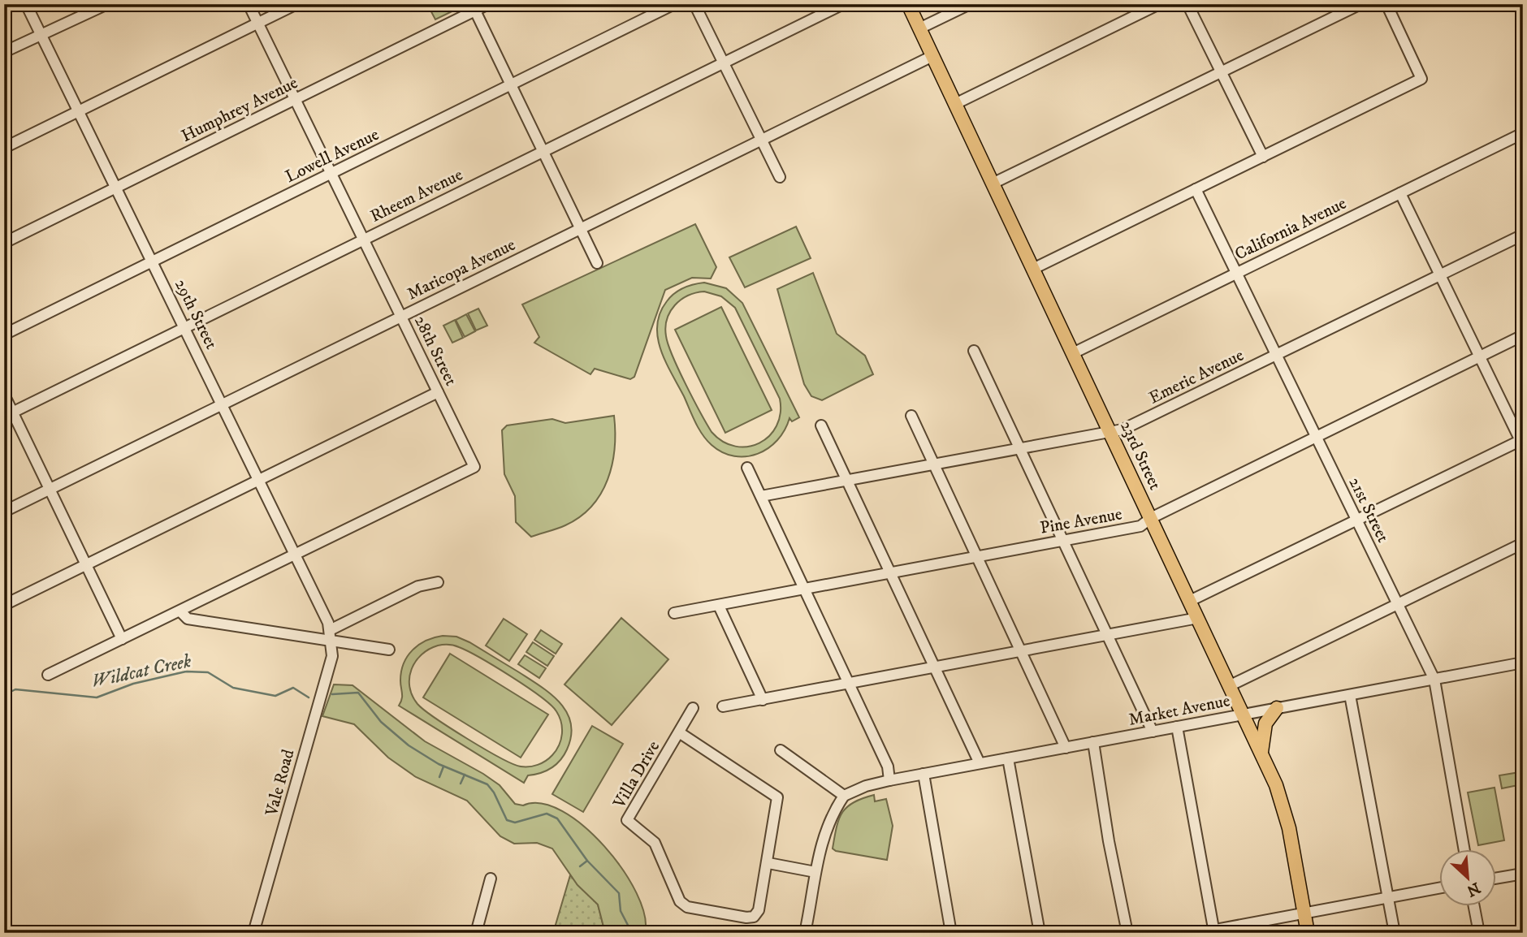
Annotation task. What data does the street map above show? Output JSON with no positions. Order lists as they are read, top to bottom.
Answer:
{
  "streets": {
    "main road": ["23rd Street"],
    "street": [
      "Humphrey Avenue",
      "Lowell Avenue",
      "Rheem Avenue",
      "California Avenue",
      "Maricopa Avenue",
      "29th Street",
      "28th Street",
      "Emeric Avenue",
      "21st Street",
      "Pine Avenue",
      "Market Avenue",
      "Villa Drive",
      "Vale Road"
    ]
  },
  "crossings": [
    ["Humphrey Avenue", "29th Street"],
    ["Humphrey Avenue", "28th Street"],
    ["Lowell Avenue", "29th Street"],
    ["Lowell Avenue", "28th Street"],
    ["Rheem Avenue", "29th Street"],
    ["Rheem Avenue", "28th Street"],
    ["California Avenue", "23rd Street"],
    ["California Avenue", "21st Street"],
    ["Maricopa Avenue", "29th Street"],
    ["Maricopa Avenue", "28th Street"],
    ["Maricopa Avenue", "23rd Street"],
    ["29th Street", "28th Street"],
    ["29th Street", "Vale Road"],
    ["Emeric Avenue", "23rd Street"],
    ["Emeric Avenue", "21st Street"],
    ["23rd Street", "Pine Avenue"],
    ["23rd Street", "Market Avenue"],
    ["21st Street", "Pine Avenue"],
    ["21st Street", "Market Avenue"]
  ],
  "water": ["Wildcat Creek"],
  "north": "bottom right"
}
